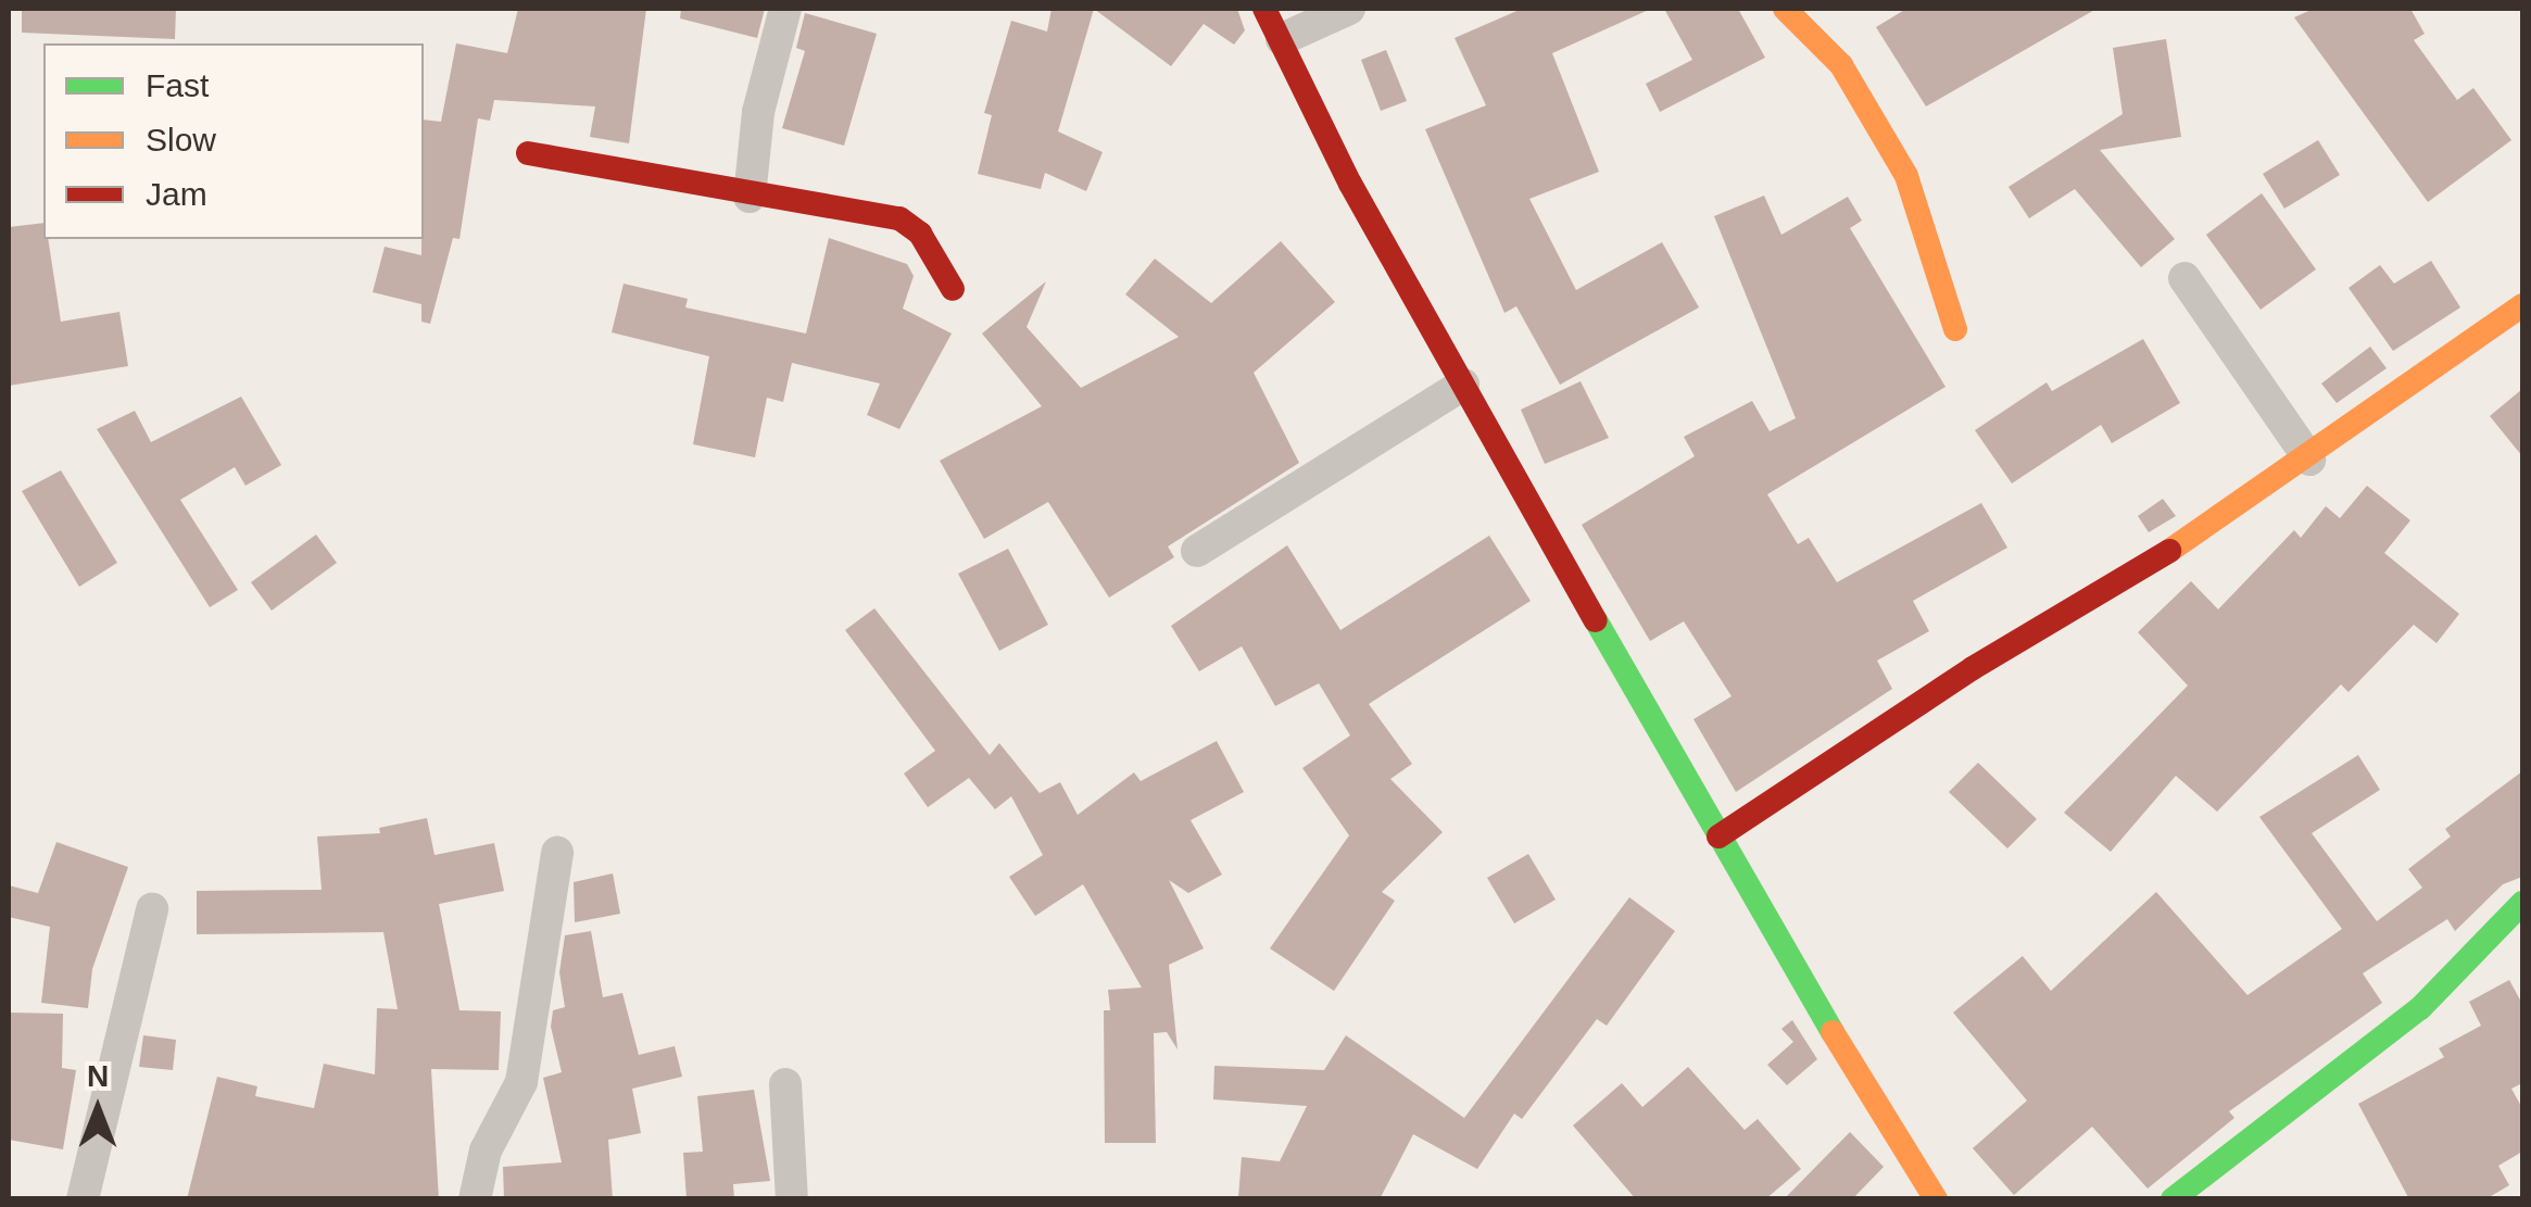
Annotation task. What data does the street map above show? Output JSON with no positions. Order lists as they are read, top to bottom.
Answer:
{
  "legend": ["Fast", "Slow", "Jam"],
  "north": "top"
}
